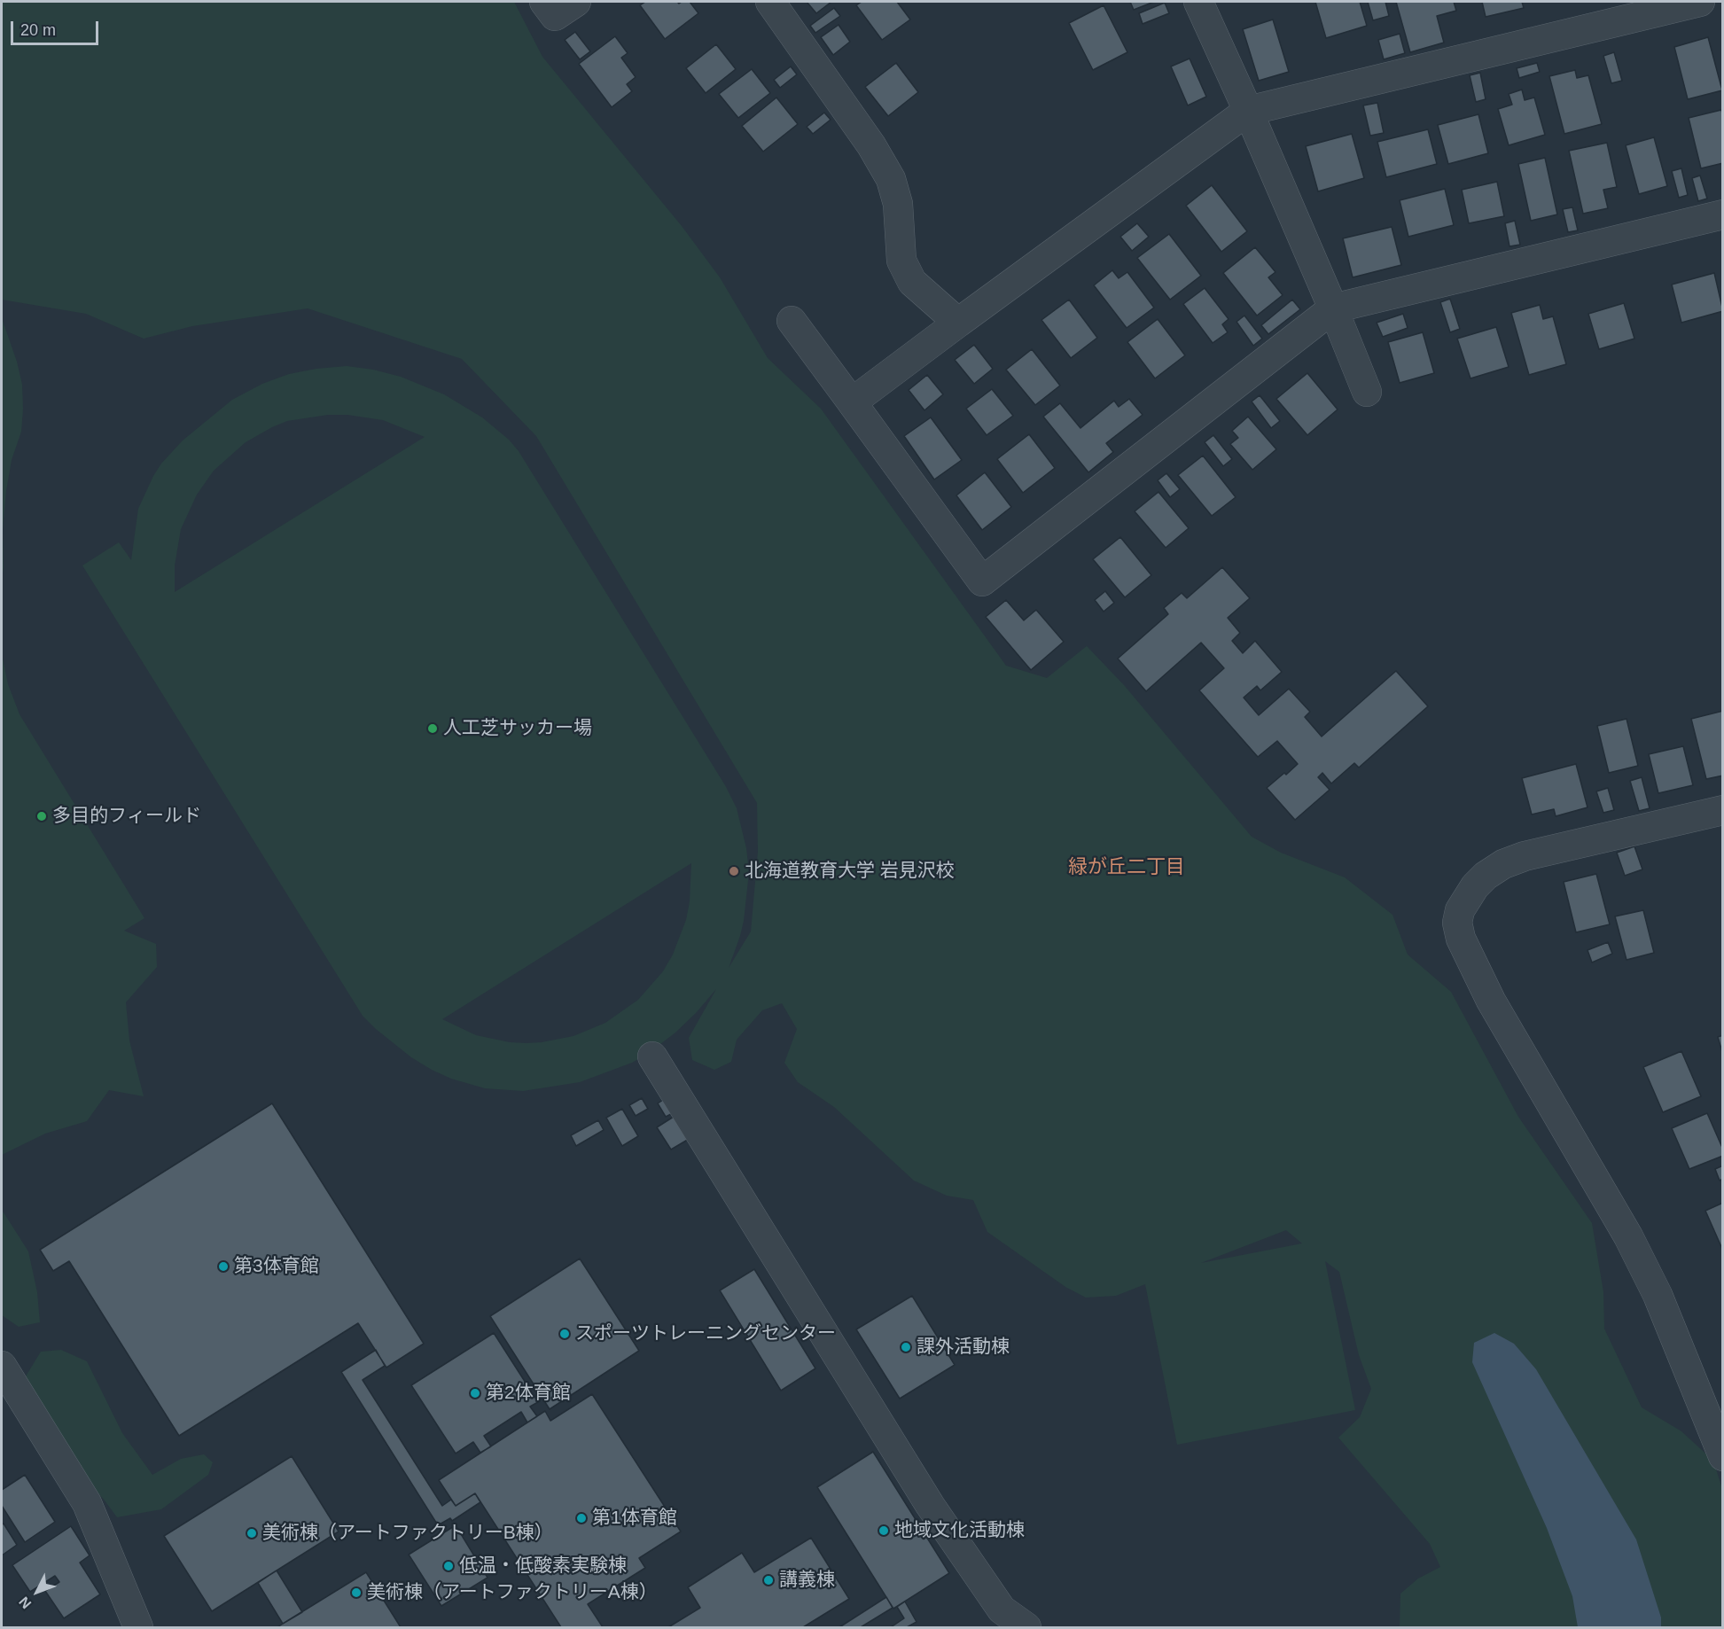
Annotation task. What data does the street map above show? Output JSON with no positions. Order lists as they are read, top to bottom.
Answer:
{
  "districts": ["緑が丘二丁目"],
  "places": [
    "人工芝サッカー場",
    "多目的フィールド",
    "北海道教育大学 岩見沢校",
    "第3体育館",
    "スポーツトレーニングセンター",
    "課外活動棟",
    "第2体育館",
    "第1体育館",
    "地域文化活動棟",
    "美術棟（アートファクトリーB棟）",
    "低温・低酸素実験棟",
    "講義棟",
    "美術棟（アートファクトリーA棟）"
  ],
  "scale_bar": "20 m",
  "north": "bottom left"
}
